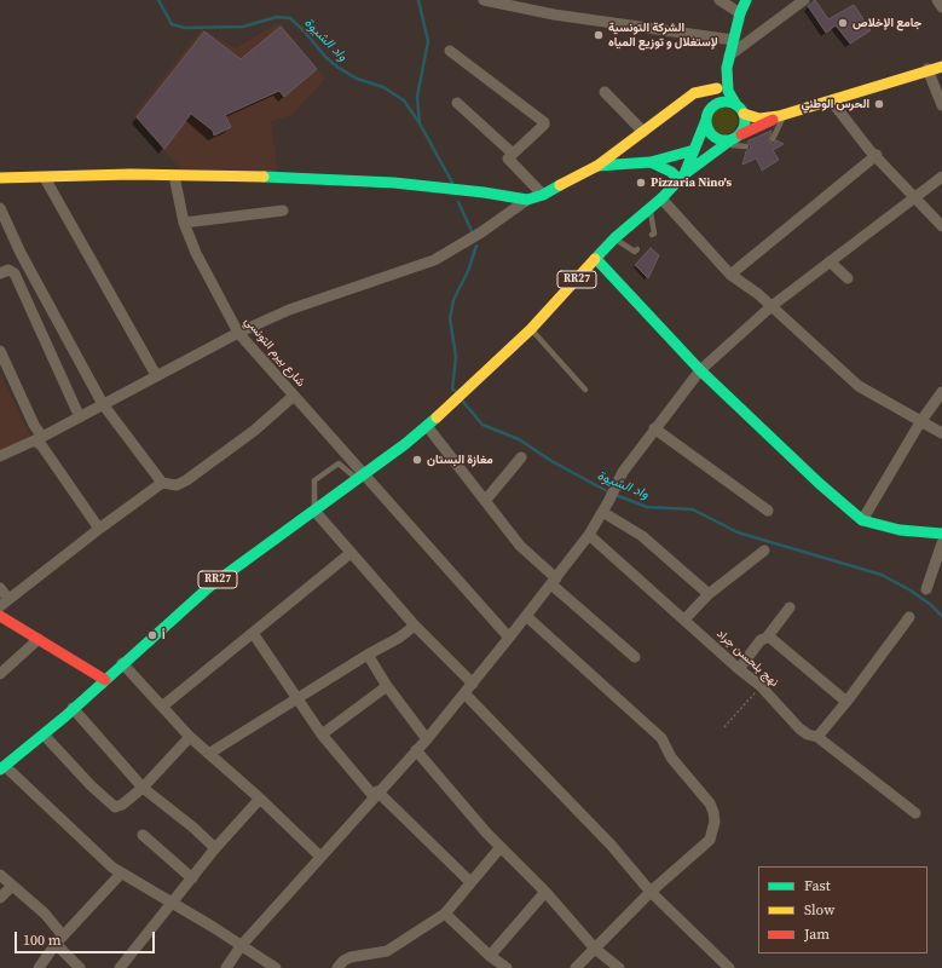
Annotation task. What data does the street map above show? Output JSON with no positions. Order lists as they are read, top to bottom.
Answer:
{
  "streets": {
    "street": ["RR27", "شارع بيرم التونسي", "نهج بلحسن جراد"]
  },
  "crossings": [
    ["RR27", "شارع بيرم التونسي"]
  ],
  "water": ["واد الشيوة"],
  "places": [
    "جامع الإخلاص",
    "الشركة التونسية لإستغلال و توزيع المياه",
    "الحرس الوطني",
    "Pizzaria Nino's",
    "مغازة البستان",
    "أ"
  ],
  "legend": ["Fast", "Slow", "Jam"],
  "scale_bar": "100 m"
}
